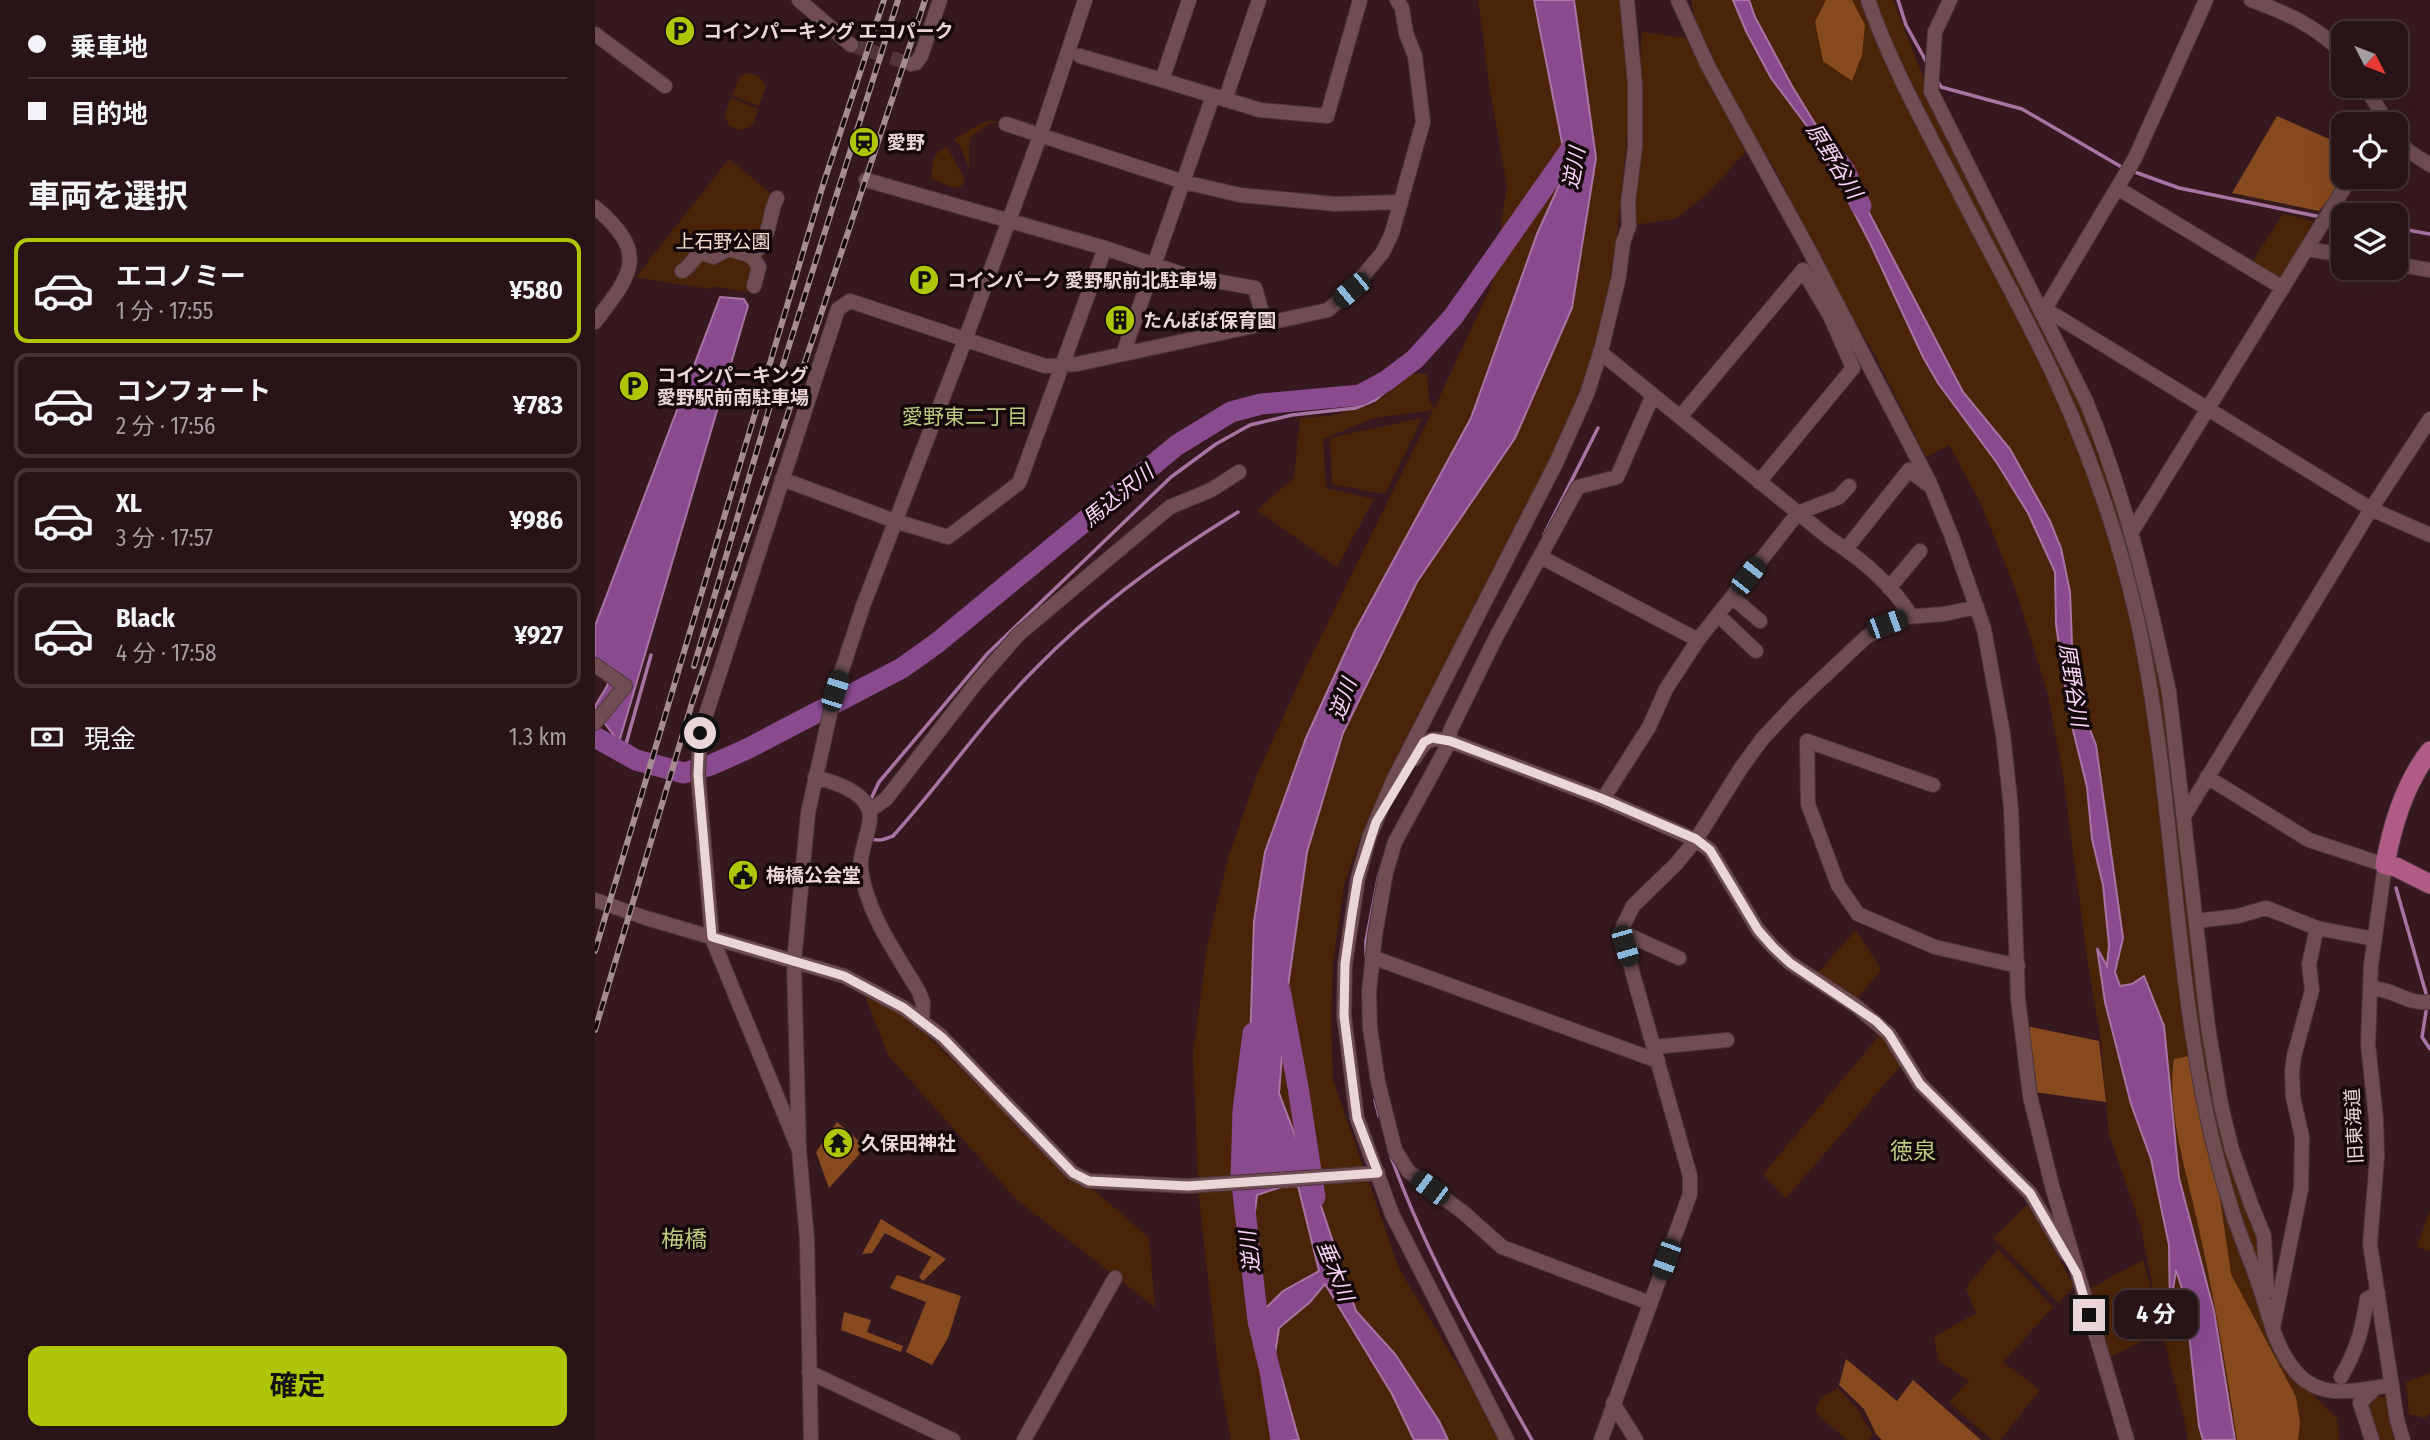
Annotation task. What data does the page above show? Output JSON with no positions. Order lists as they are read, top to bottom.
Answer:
{
  "streets": {
    "street": ["旧東海道"]
  },
  "districts": ["愛野東二丁目", "徳泉", "梅橋"],
  "water": [
    "原野谷川",
    "逆川",
    "馬込沢川",
    "垂木川"
  ],
  "parks": ["上石野公園"],
  "places": {
    "parking": ["コインパーキング エコパーク", "コインパーク 愛野駅前北駐車場", "コインパーキング 愛野駅前南駐車場"],
    "station": ["愛野"],
    "building": ["たんぽぽ保育園"],
    "public building": ["梅橋公会堂"],
    "temple": ["久保田神社"]
  },
  "north": "bottom right",
  "page": {
    "banner": ["乗車地", "目的地"],
    "heading": "車両を選択",
    "list": [
      {
        "name": "エコノミー",
        "note": "1 分 · 17:55",
        "value": "¥580"
      },
      {
        "name": "コンフォート",
        "note": "2 分 · 17:56",
        "value": "¥783"
      },
      {
        "name": "XL",
        "note": "3 分 · 17:57",
        "value": "¥986"
      },
      {
        "name": "Black",
        "note": "4 分 · 17:58",
        "value": "¥927"
      }
    ],
    "pay": ["現金", "1.3 km"],
    "bubble": "4 分",
    "buttons": "確定"
  }
}
